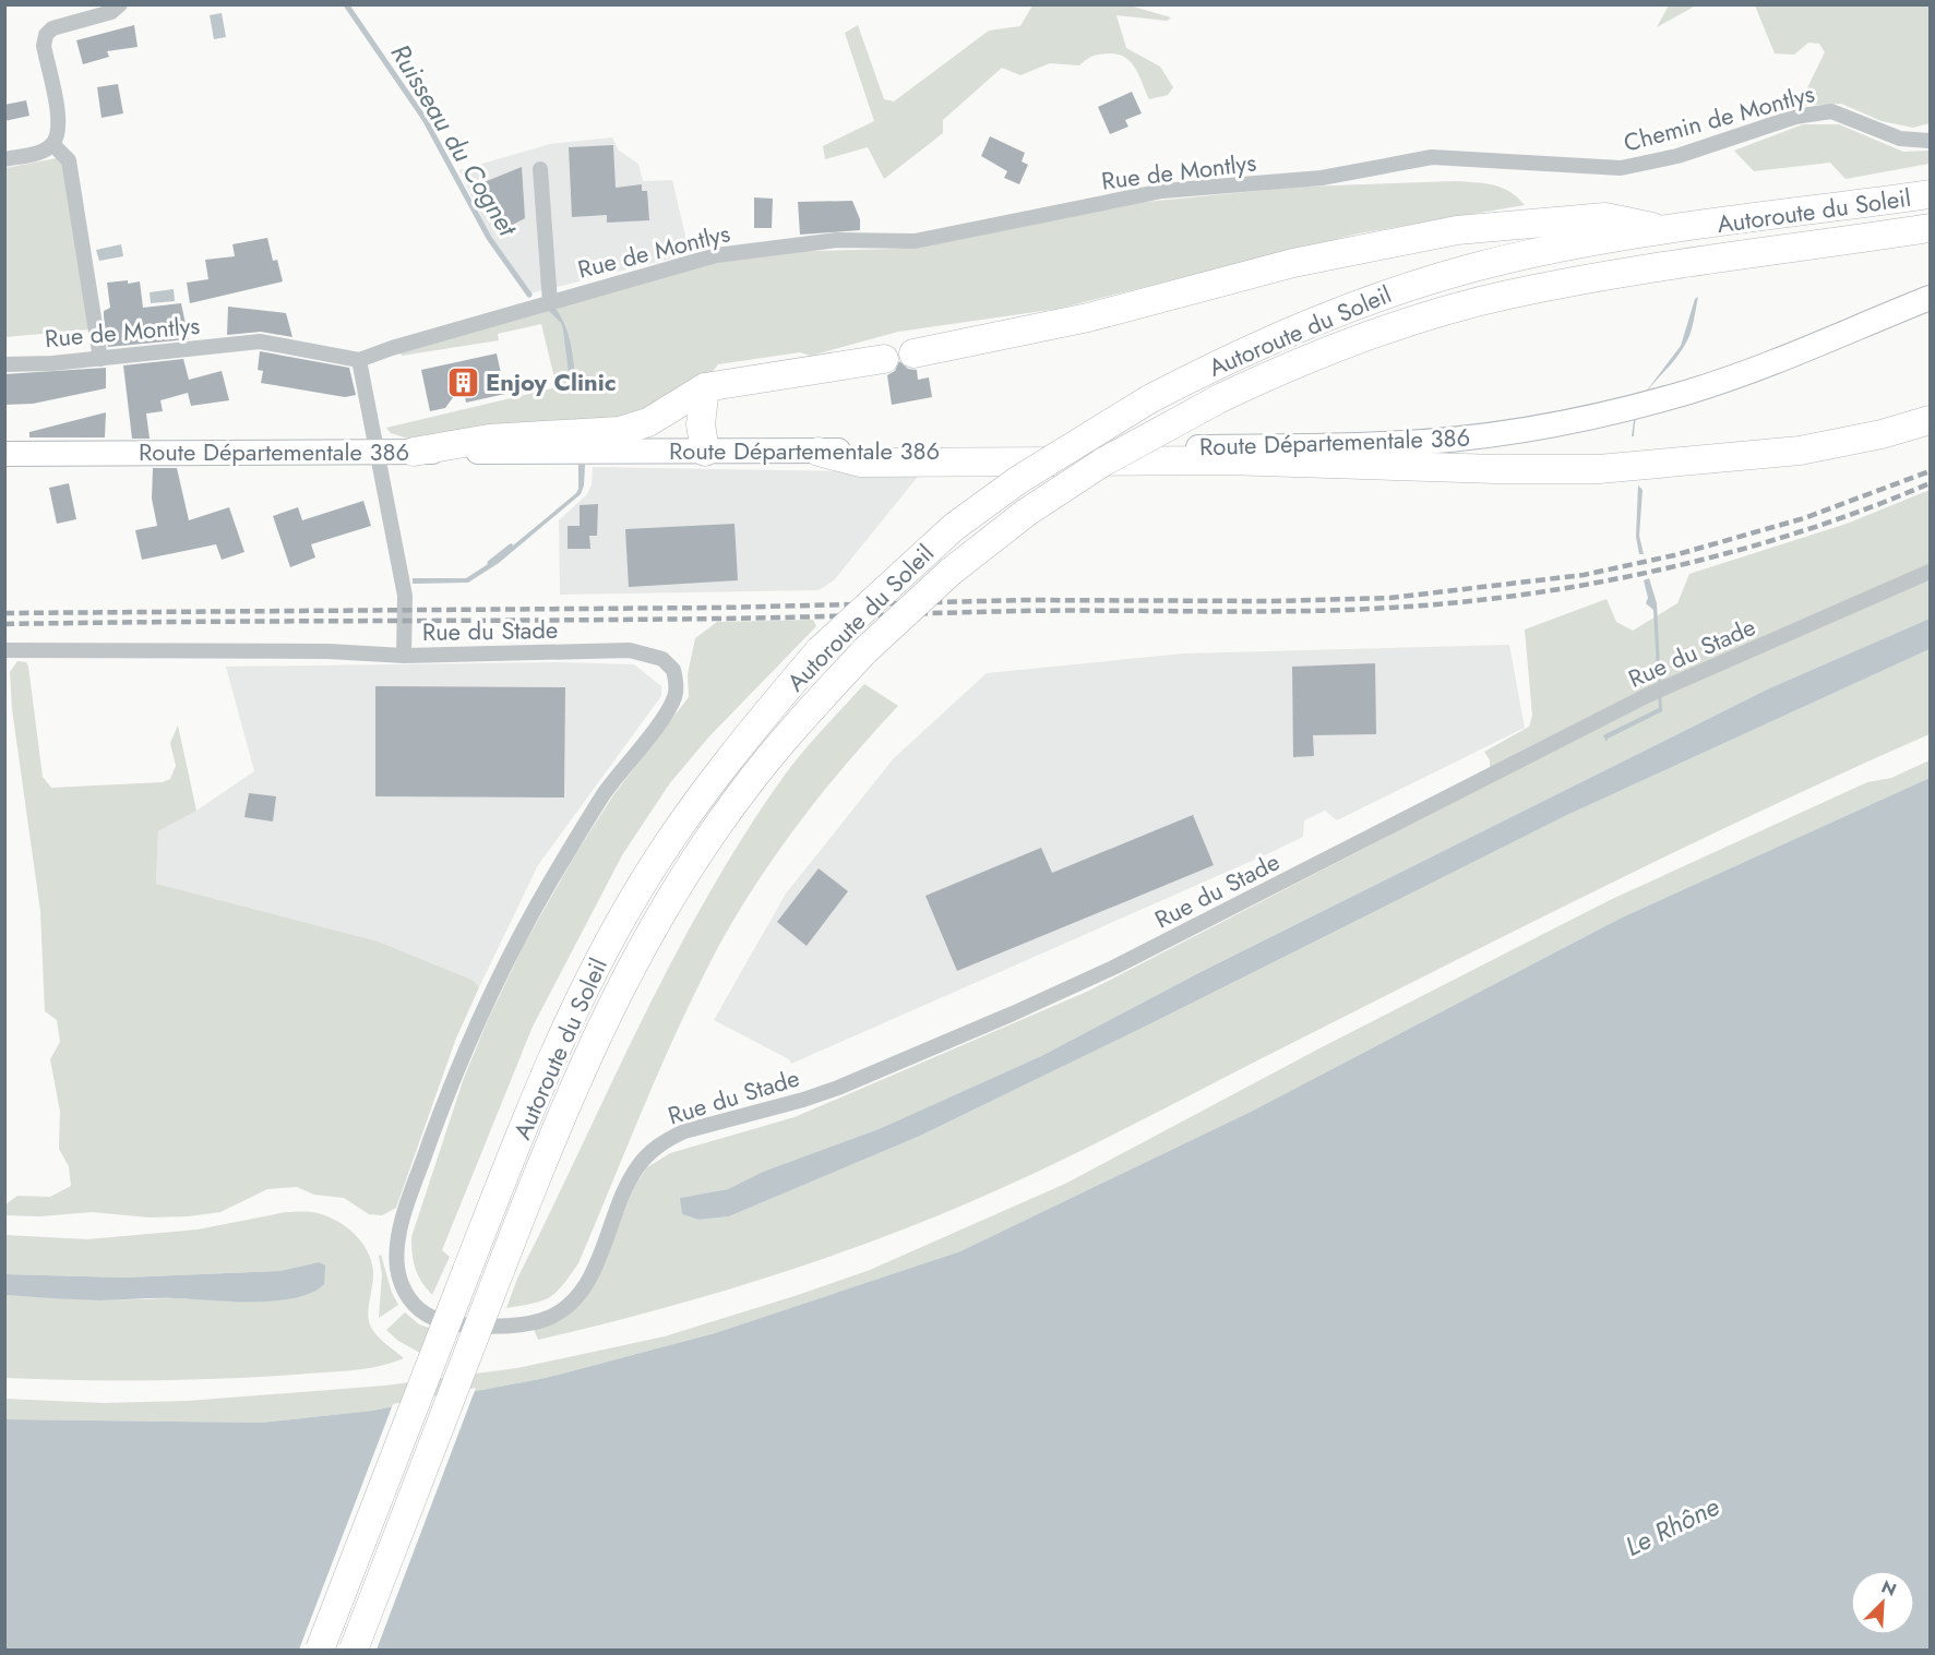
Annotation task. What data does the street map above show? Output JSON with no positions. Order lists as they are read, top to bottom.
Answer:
{
  "streets": {
    "highway": ["Autoroute du Soleil"],
    "main road": ["Route Départementale 386"],
    "street": ["Chemin de Montlys", "Rue de Montlys", "Rue du Stade"]
  },
  "crossings": [
    ["Chemin de Montlys", "Rue de Montlys"]
  ],
  "water": ["Ruisseau du Cognet", "Le Rhône"],
  "places": {
    "building": ["Enjoy Clinic"]
  },
  "north": "top right"
}
